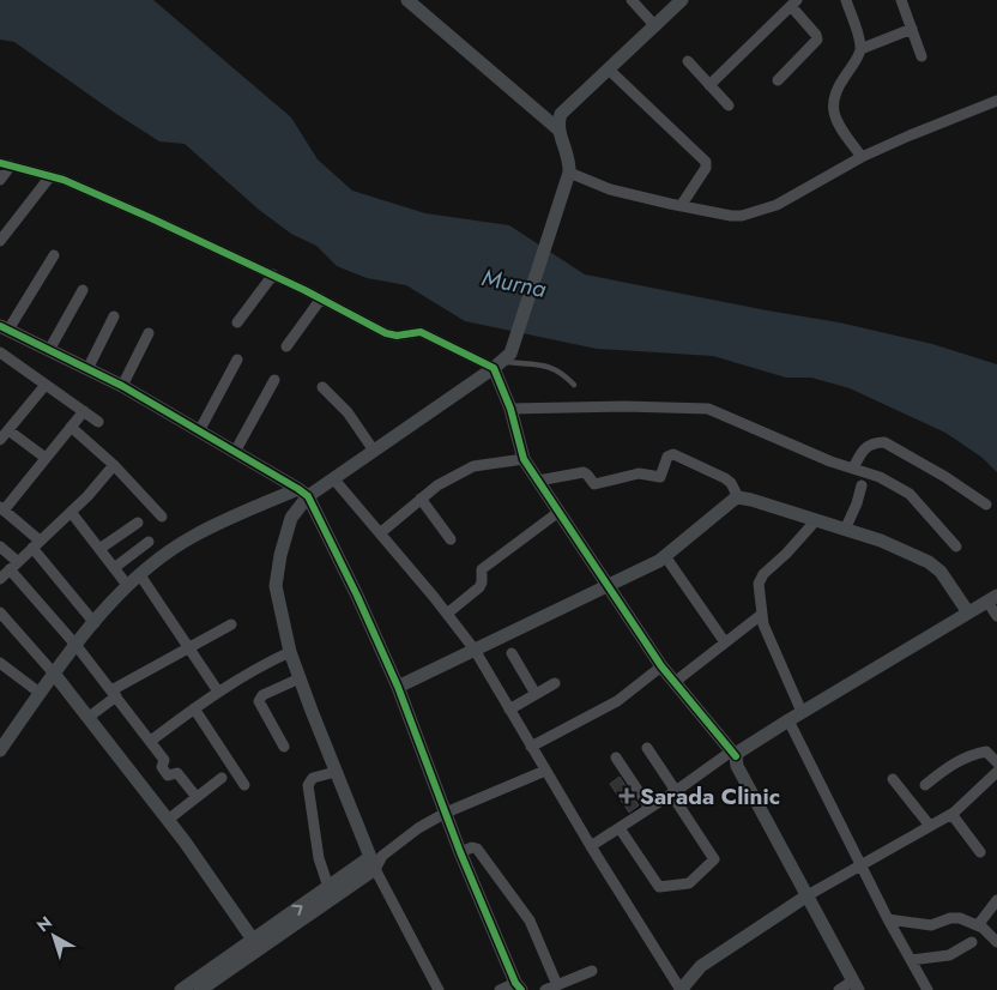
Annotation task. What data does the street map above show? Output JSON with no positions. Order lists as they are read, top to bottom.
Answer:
{
  "water": ["Murna"],
  "places": {
    "health": ["Sarada Clinic"]
  },
  "north": "top left"
}
